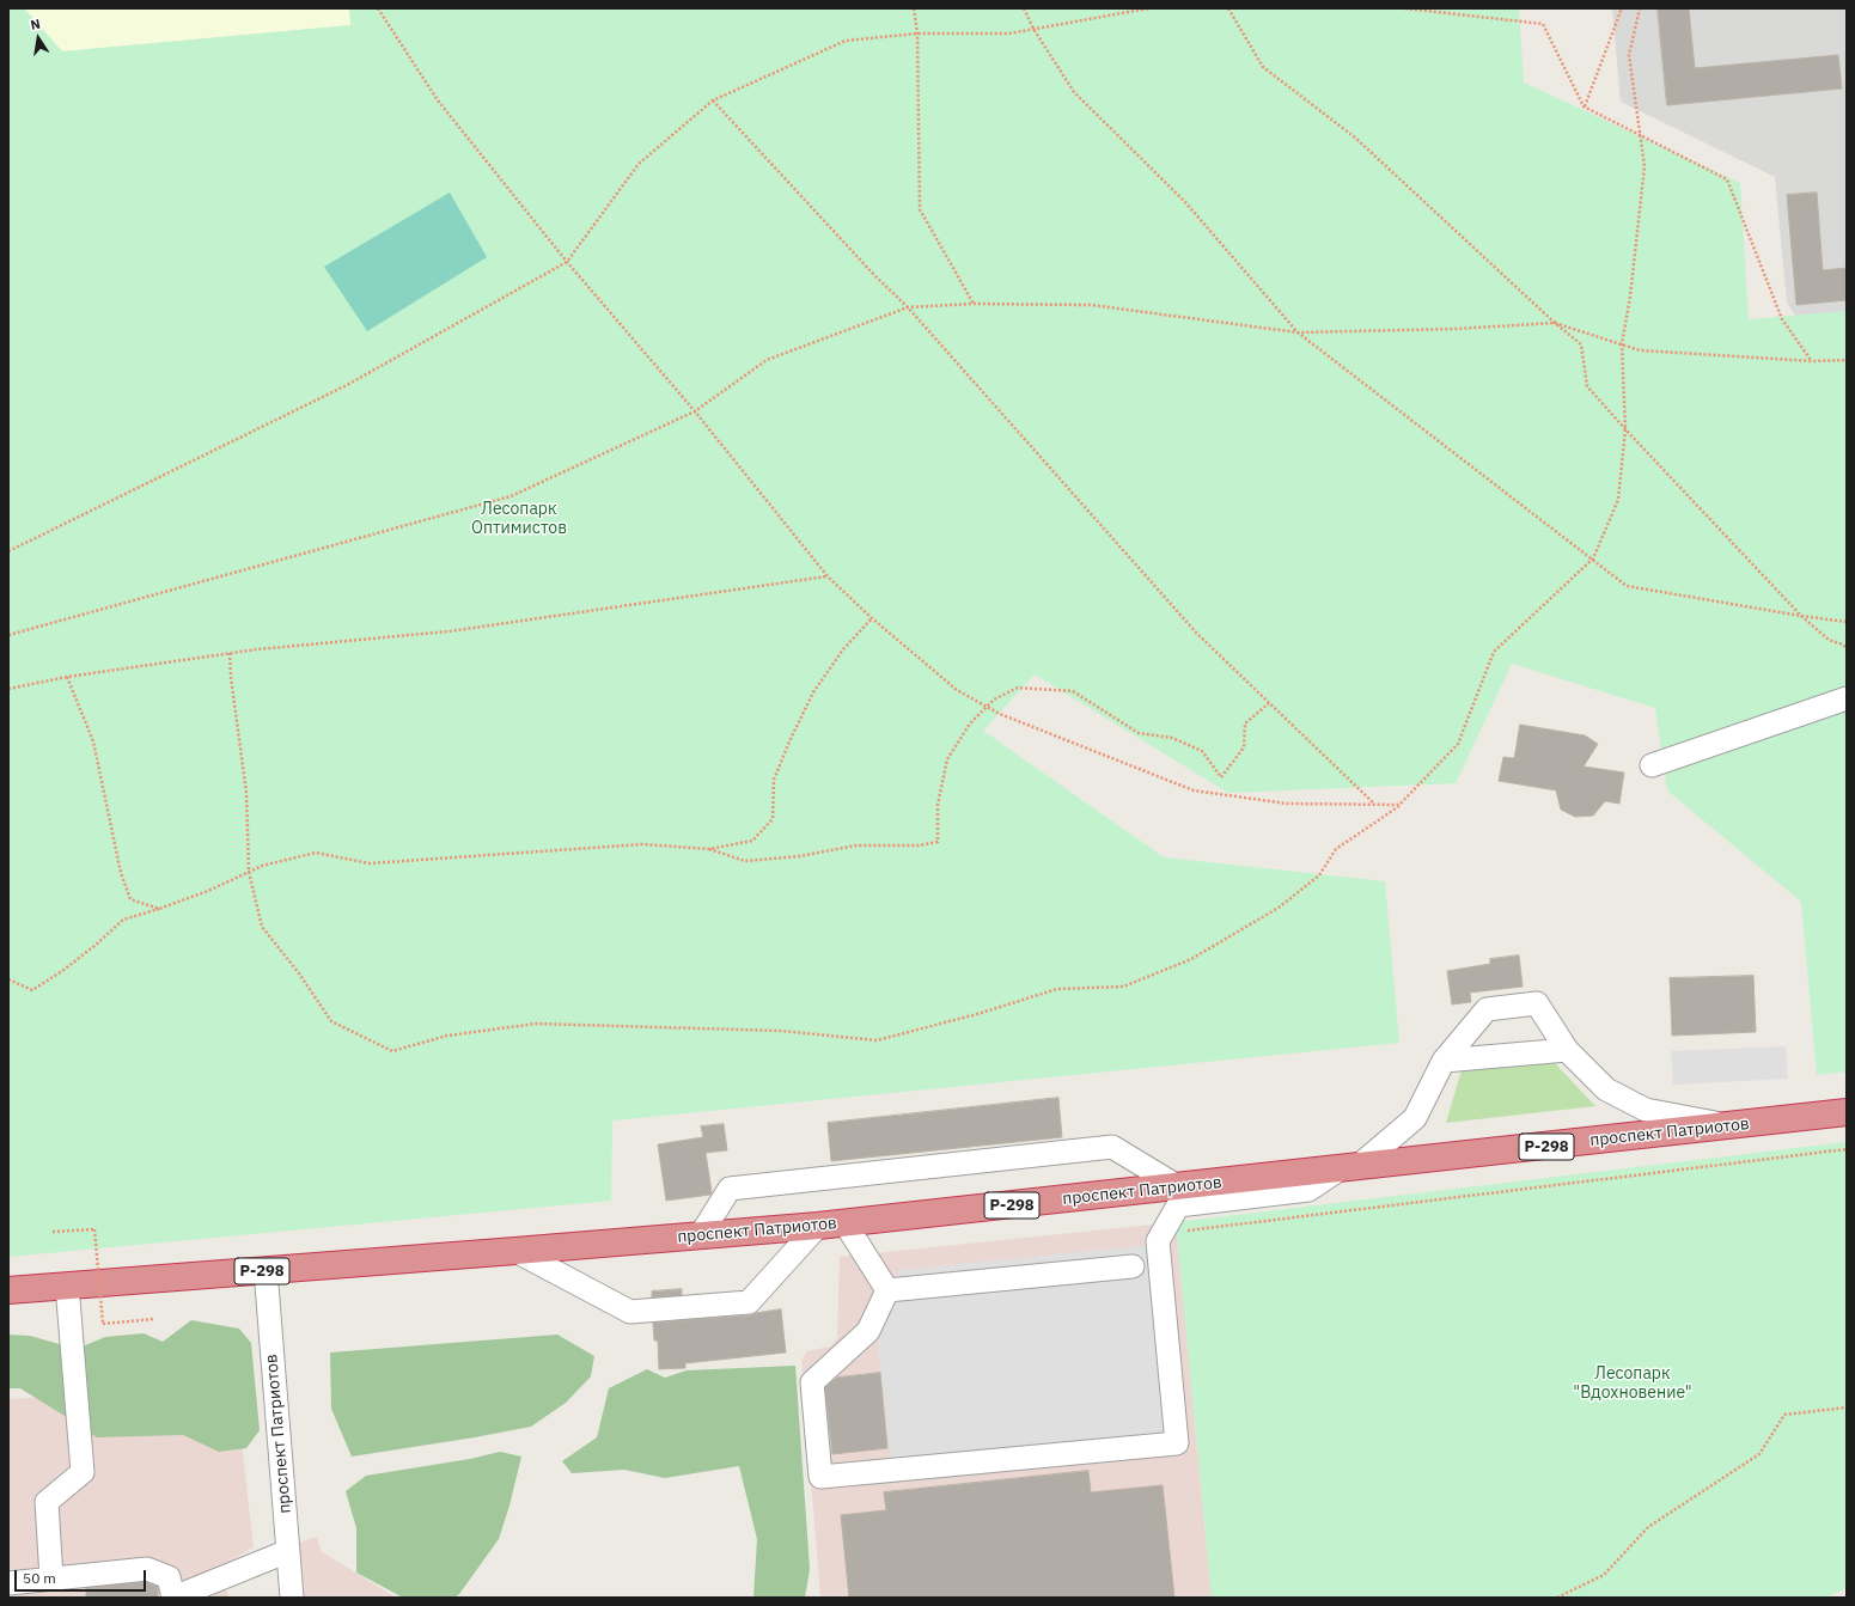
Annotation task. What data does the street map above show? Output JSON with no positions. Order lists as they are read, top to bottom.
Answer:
{
  "streets": {
    "highway": ["проспект Патриотов", "Р-298"]
  },
  "parks": ["Лесопарк Оптимистов", "Лесопарк \"Вдохновение\""],
  "scale_bar": "50 m",
  "north": "top"
}
